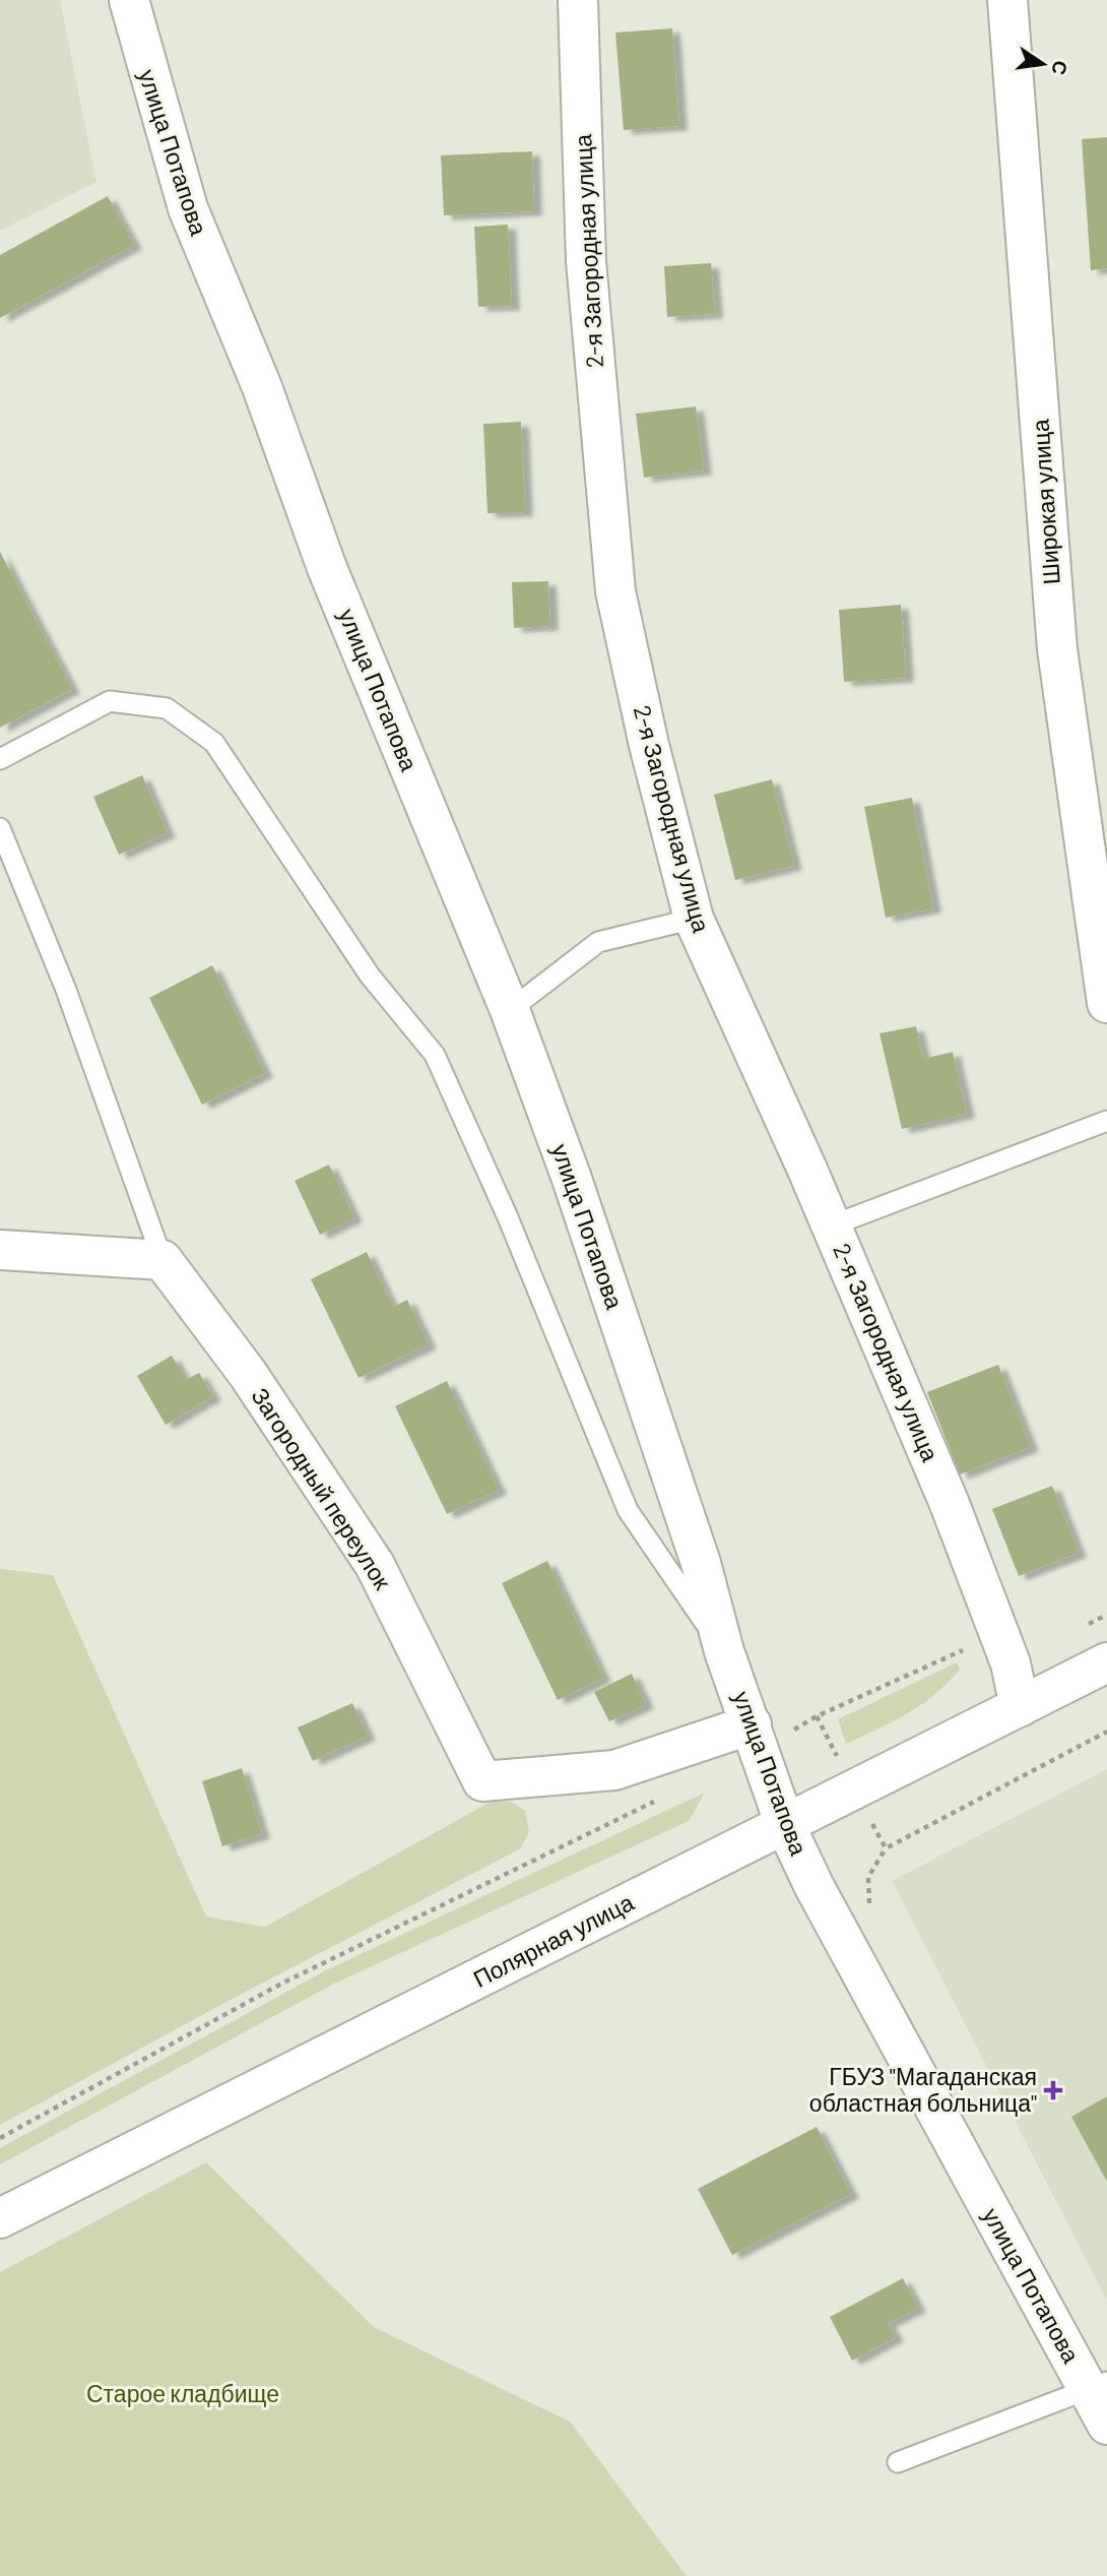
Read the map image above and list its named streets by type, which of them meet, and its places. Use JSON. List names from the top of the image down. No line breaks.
{"streets":{"street":["улица Потапова","2-я Загородная улица","Широкая улица","Загородный переулок","Полярная улица"]},"crossings":[["улица Потапова","Загородный переулок"],["улица Потапова","Полярная улица"],["2-я Загородная улица","Полярная улица"]],"parks":["Старое кладбище"],"places":{"health":["ГБУЗ \"Магаданская областная больница\""]},"north":"right"}
